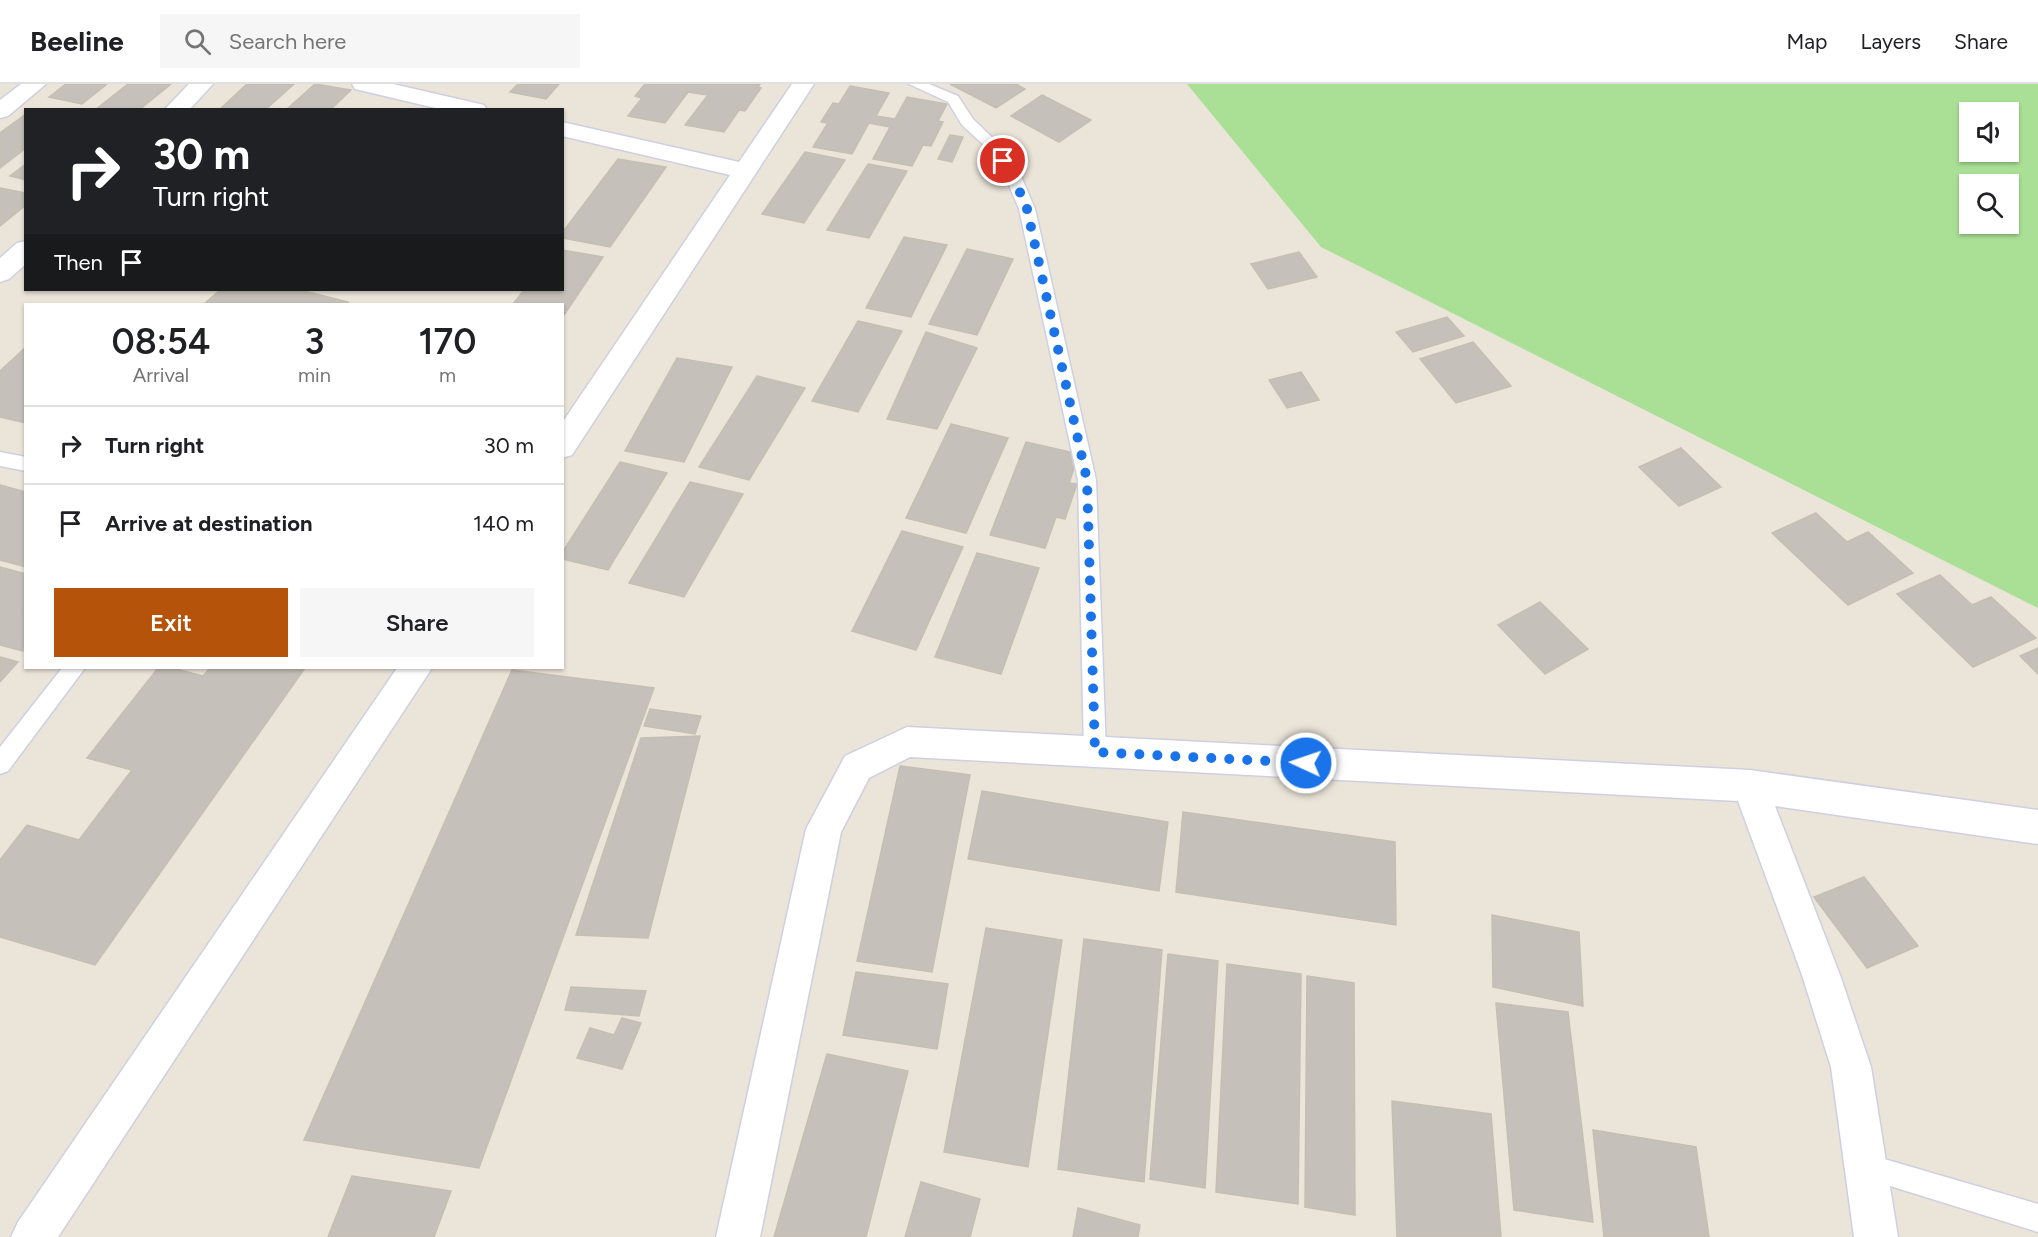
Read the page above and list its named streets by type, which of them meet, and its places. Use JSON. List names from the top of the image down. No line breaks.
{"page":{"header":"Beeline","search":"Search here","nav":["Map","Layers","Share"],"turn":["30 m","Turn right"],"then":"Then","eta":["08:54","Arrival","3","min","170","m"],"list":[{"name":"Turn right","value":"30 m"},{"name":"Arrive at destination","value":"140 m"}],"buttons":["Exit","Share"]}}
